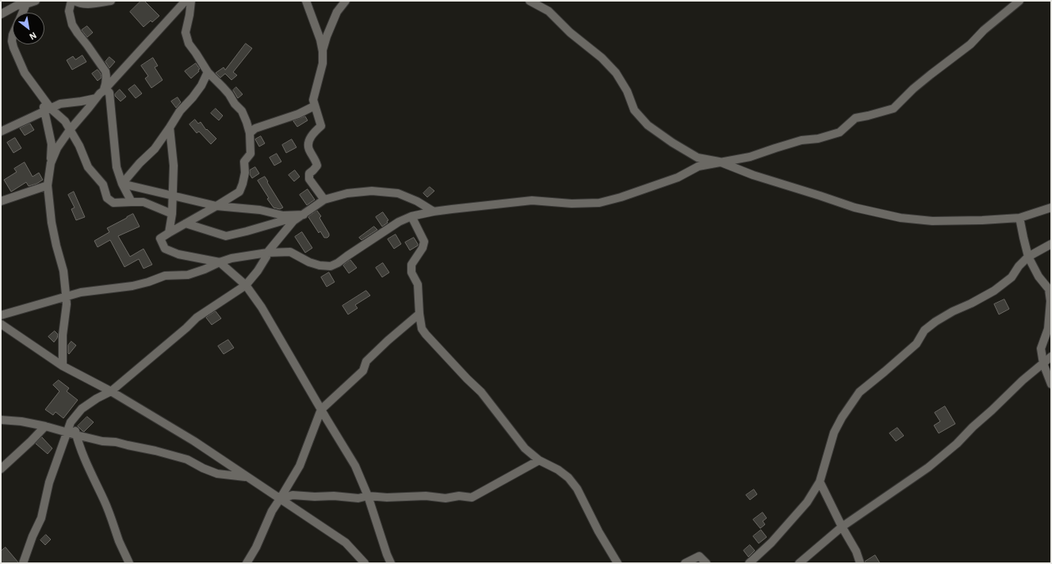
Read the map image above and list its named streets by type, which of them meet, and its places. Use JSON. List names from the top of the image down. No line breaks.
{"north":"bottom right"}
